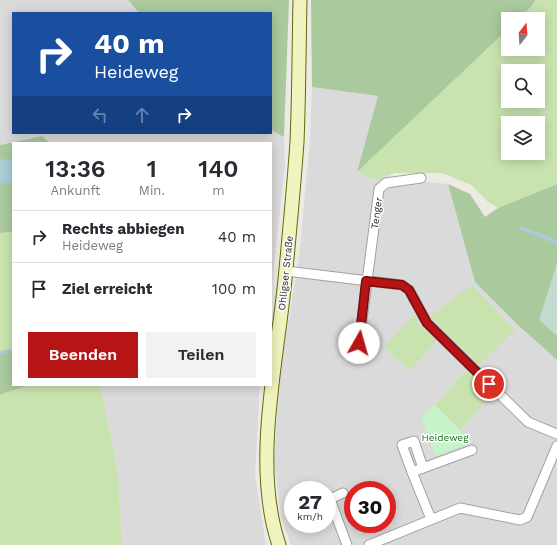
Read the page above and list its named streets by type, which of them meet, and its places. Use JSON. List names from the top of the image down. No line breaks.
{"streets":{"main road":["Ohligser Straße"],"street":["Tenger"]},"parks":["Heideweg"],"north":"top","page":{"turn":["40 m","Heideweg"],"eta":["13:36","Ankunft","1","Min.","140","m"],"list":[{"name":"Rechts abbiegen","note":"Heideweg","value":"40 m"},{"name":"Ziel erreicht","value":"100 m"}],"buttons":["Beenden","Teilen"],"speed":"27 km/h","limit":"30"}}
